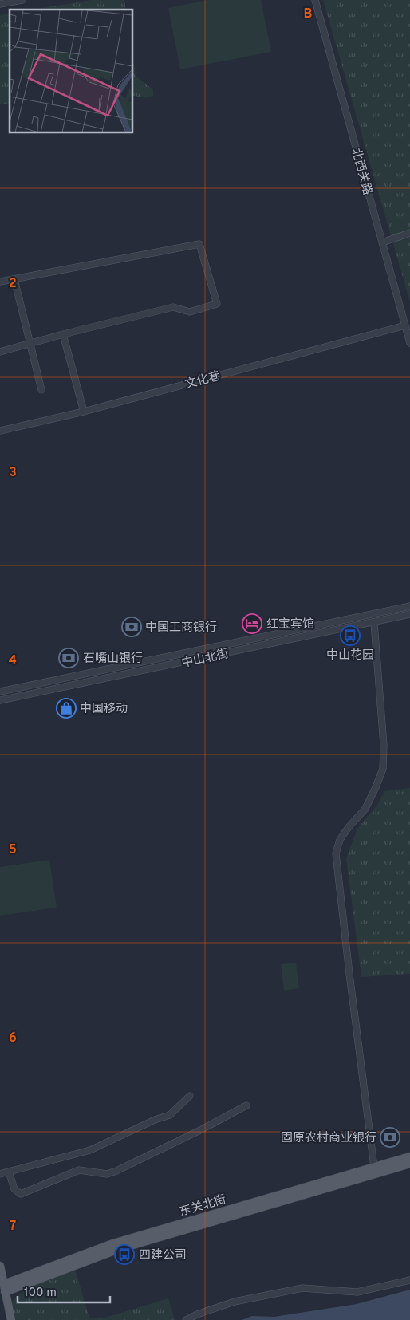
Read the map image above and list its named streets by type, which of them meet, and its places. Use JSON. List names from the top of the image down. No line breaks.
{"streets":{"main road":["东关北街"],"street":["北西关路","文化巷","中山北街"]},"crossings":[["北西关路","文化巷"]],"places":{"hotel":["红宝宾馆"],"bank":["中国工商银行","石嘴山银行","固原农村商业银行"],"bus stop":["中山花园","四建公司"],"shop":["中国移动"]},"scale_bar":"100 m","grid":{"columns":["B"],"rows":["2","3","4","5","6","7"]}}
